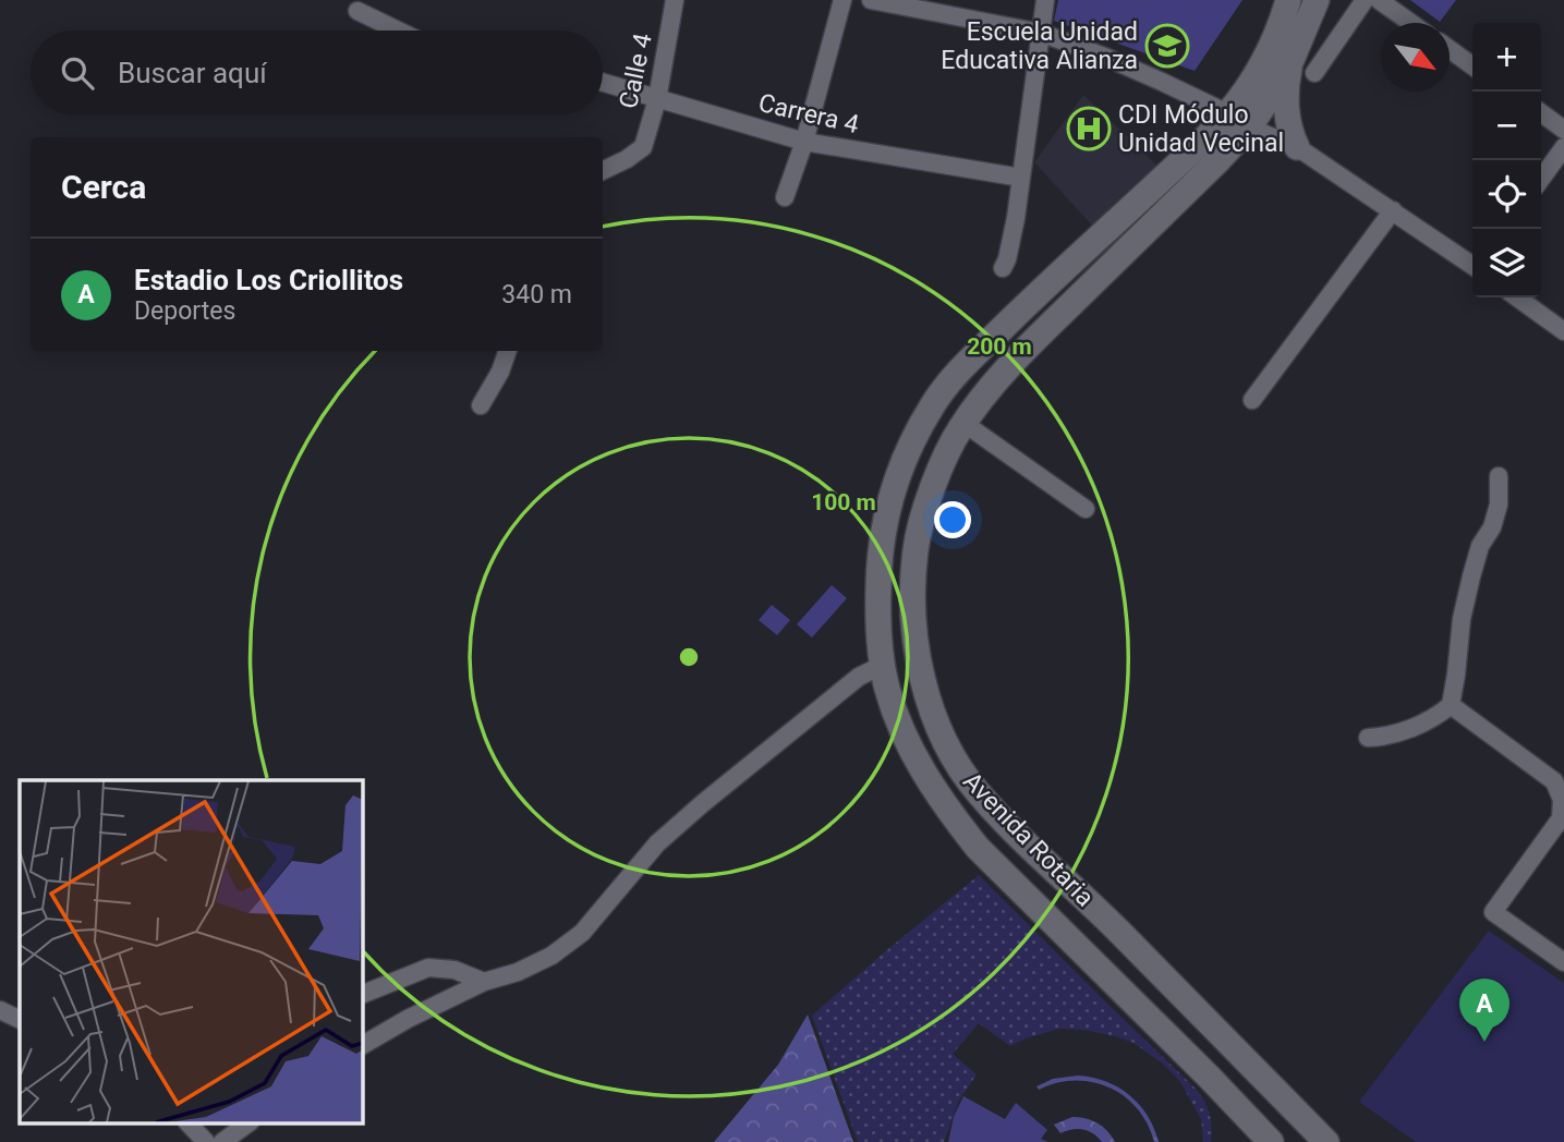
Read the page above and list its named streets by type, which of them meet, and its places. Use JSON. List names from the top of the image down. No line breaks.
{"streets":{"main road":["Avenida Rotaria"],"street":["Calle 4","Carrera 4"]},"crossings":[["Calle 4","Carrera 4"]],"places":{"school or university":["Escuela Unidad Educativa Alianza"],"hospital":["CDI Módulo Unidad Vecinal"]},"north":"bottom right","page":{"map_buttons":["+","−"],"search":"Buscar aquí","heading":"Cerca","list":[{"mark":"A","name":"Estadio Los Criollitos","note":"Deportes","value":"340 m"}],"pins":"A"},"rings":["200 m","100 m"]}
